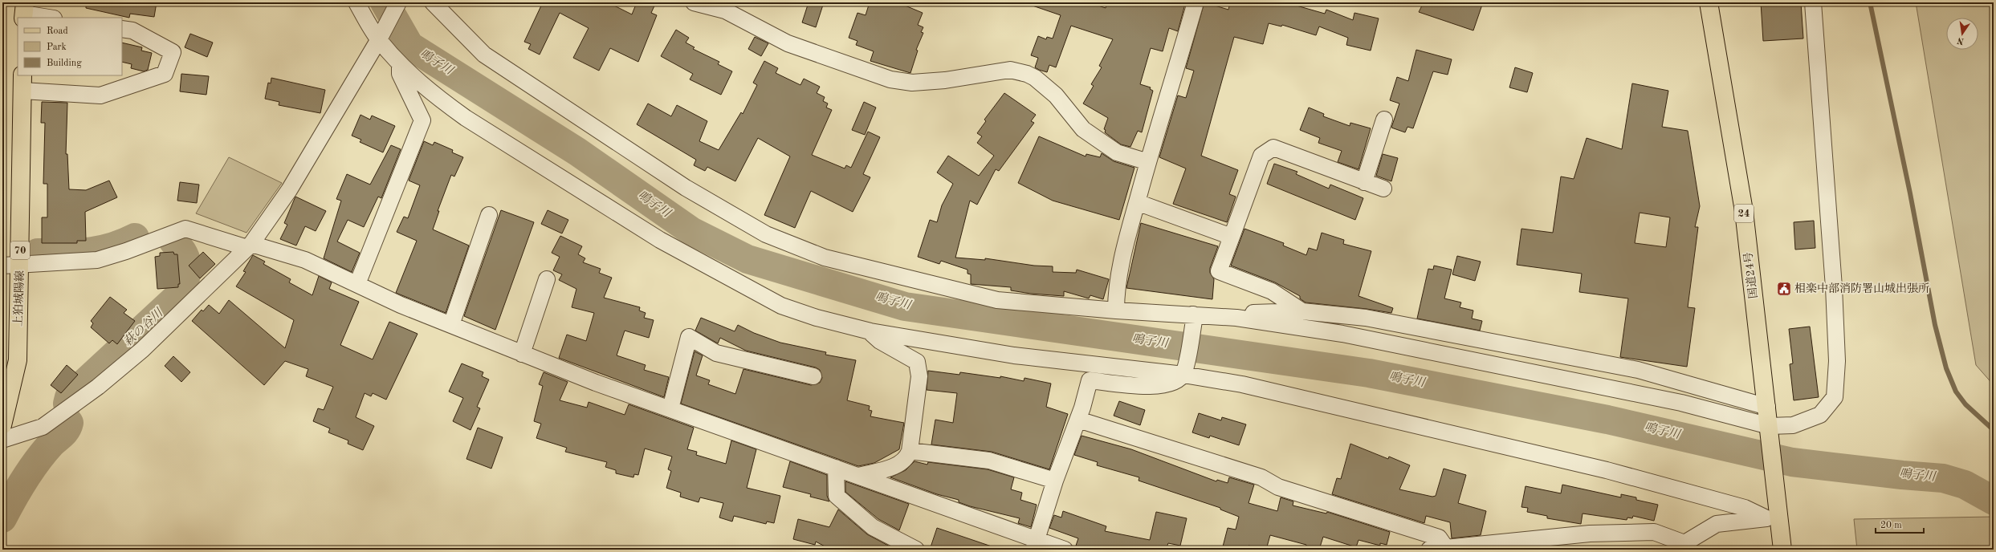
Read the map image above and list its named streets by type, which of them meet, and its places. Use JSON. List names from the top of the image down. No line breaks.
{"streets":{"main road":["24","70","国道24号","上狛城陽線"]},"water":["鳴子川","萩の谷川"],"places":{"public building":["相楽中部消防署山城出張所"]},"legend":["Road","Park","Building"],"scale_bar":"20 m","north":"bottom"}
